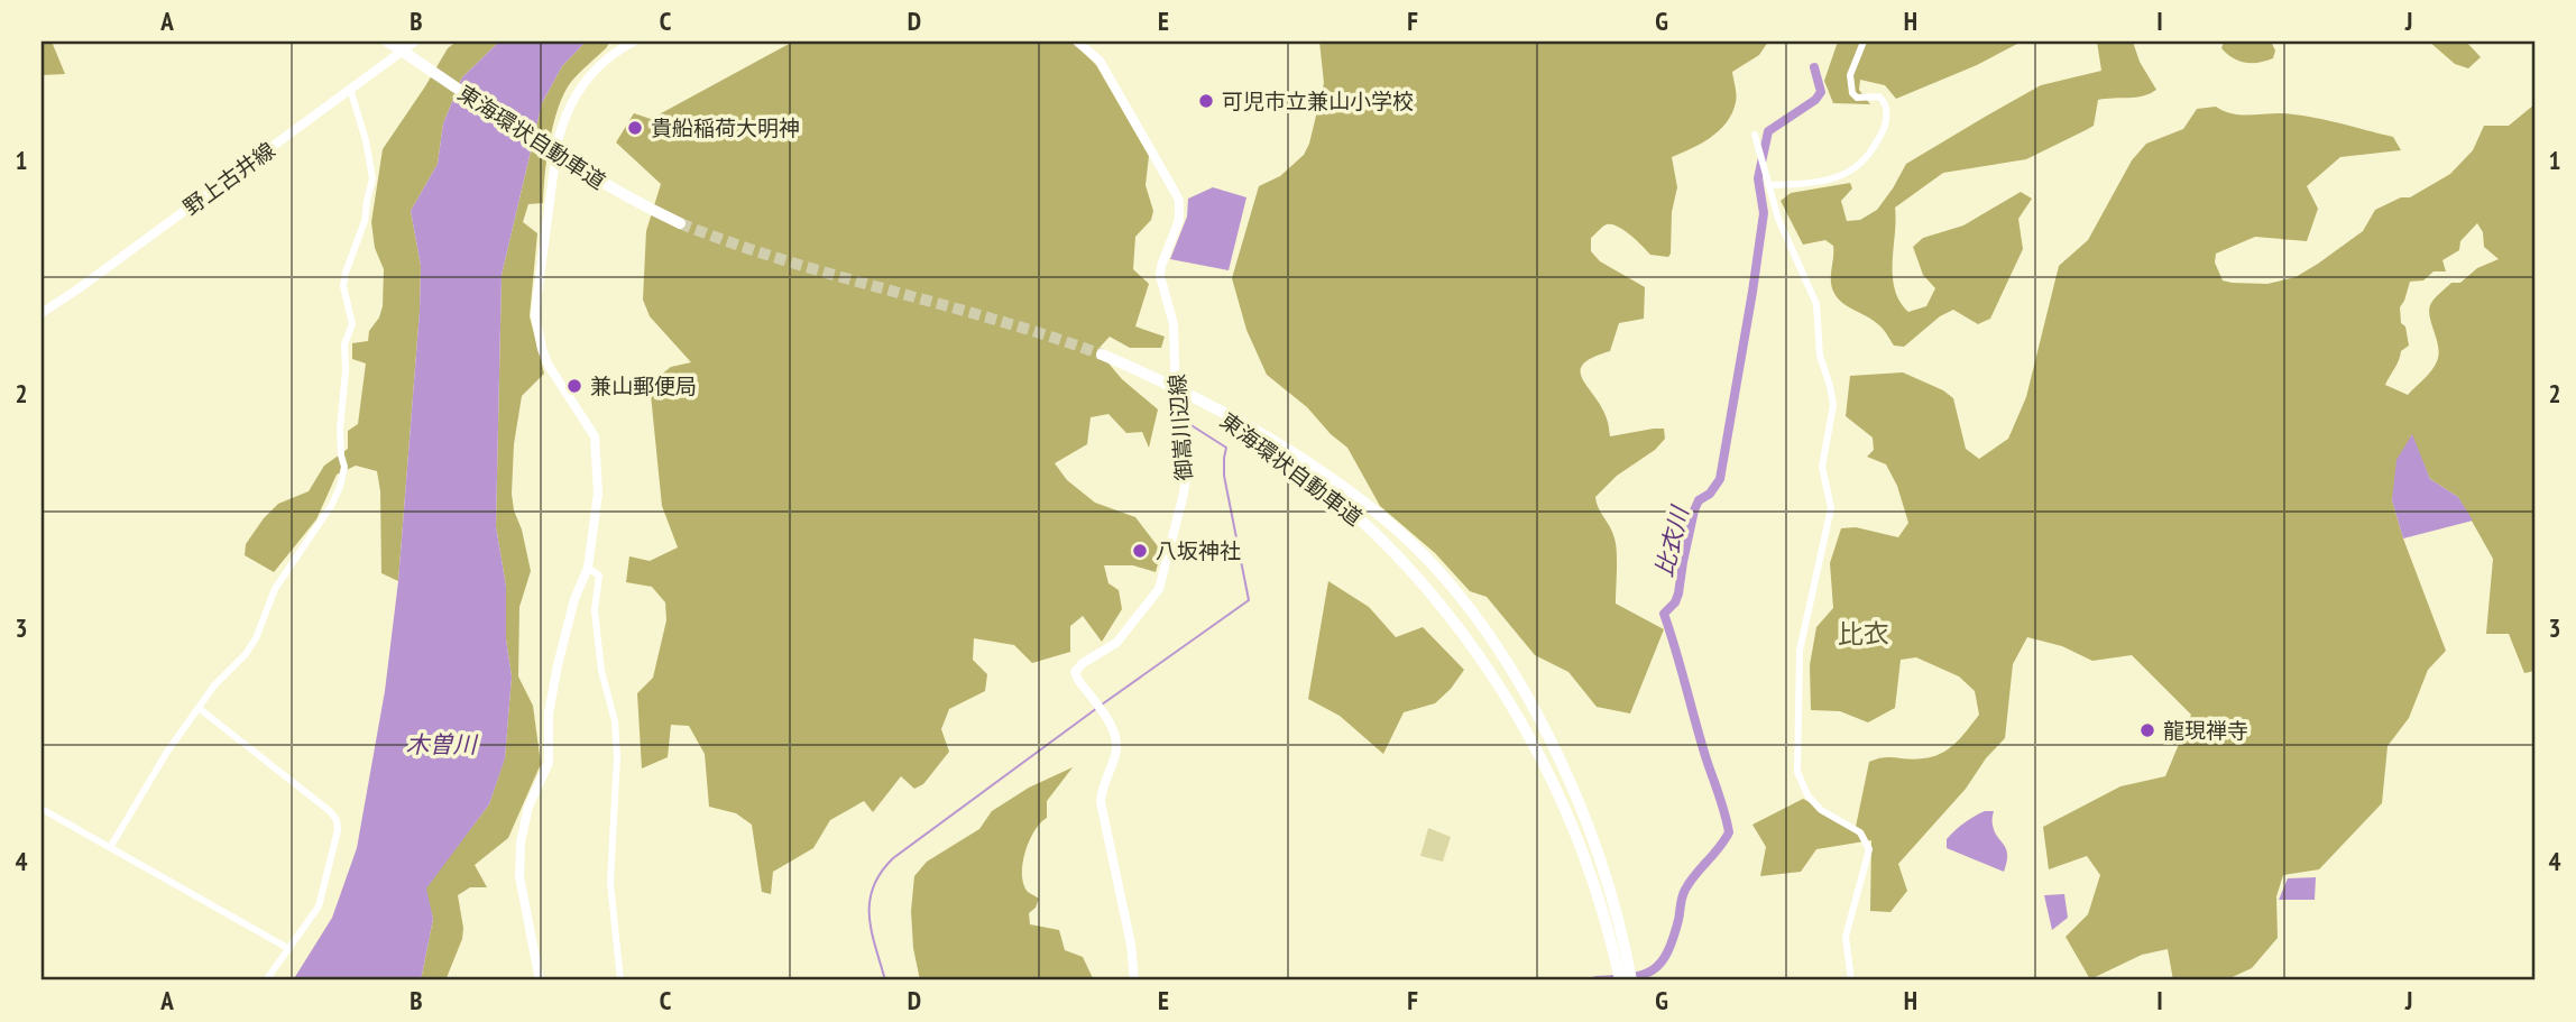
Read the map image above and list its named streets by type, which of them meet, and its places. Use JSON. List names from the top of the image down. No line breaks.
{"streets":{"highway":["東海環状自動車道"],"main road":["野上古井線","御嵩川辺線"]},"districts":["比衣"],"water":["比衣川","木曽川"],"places":["可児市立兼山小学校","貴船稲荷大明神","兼山郵便局","八坂神社","龍現禅寺"],"grid":{"columns":["A","B","C","D","E","F","G","H","I","J"],"rows":["1","2","3","4"]}}
